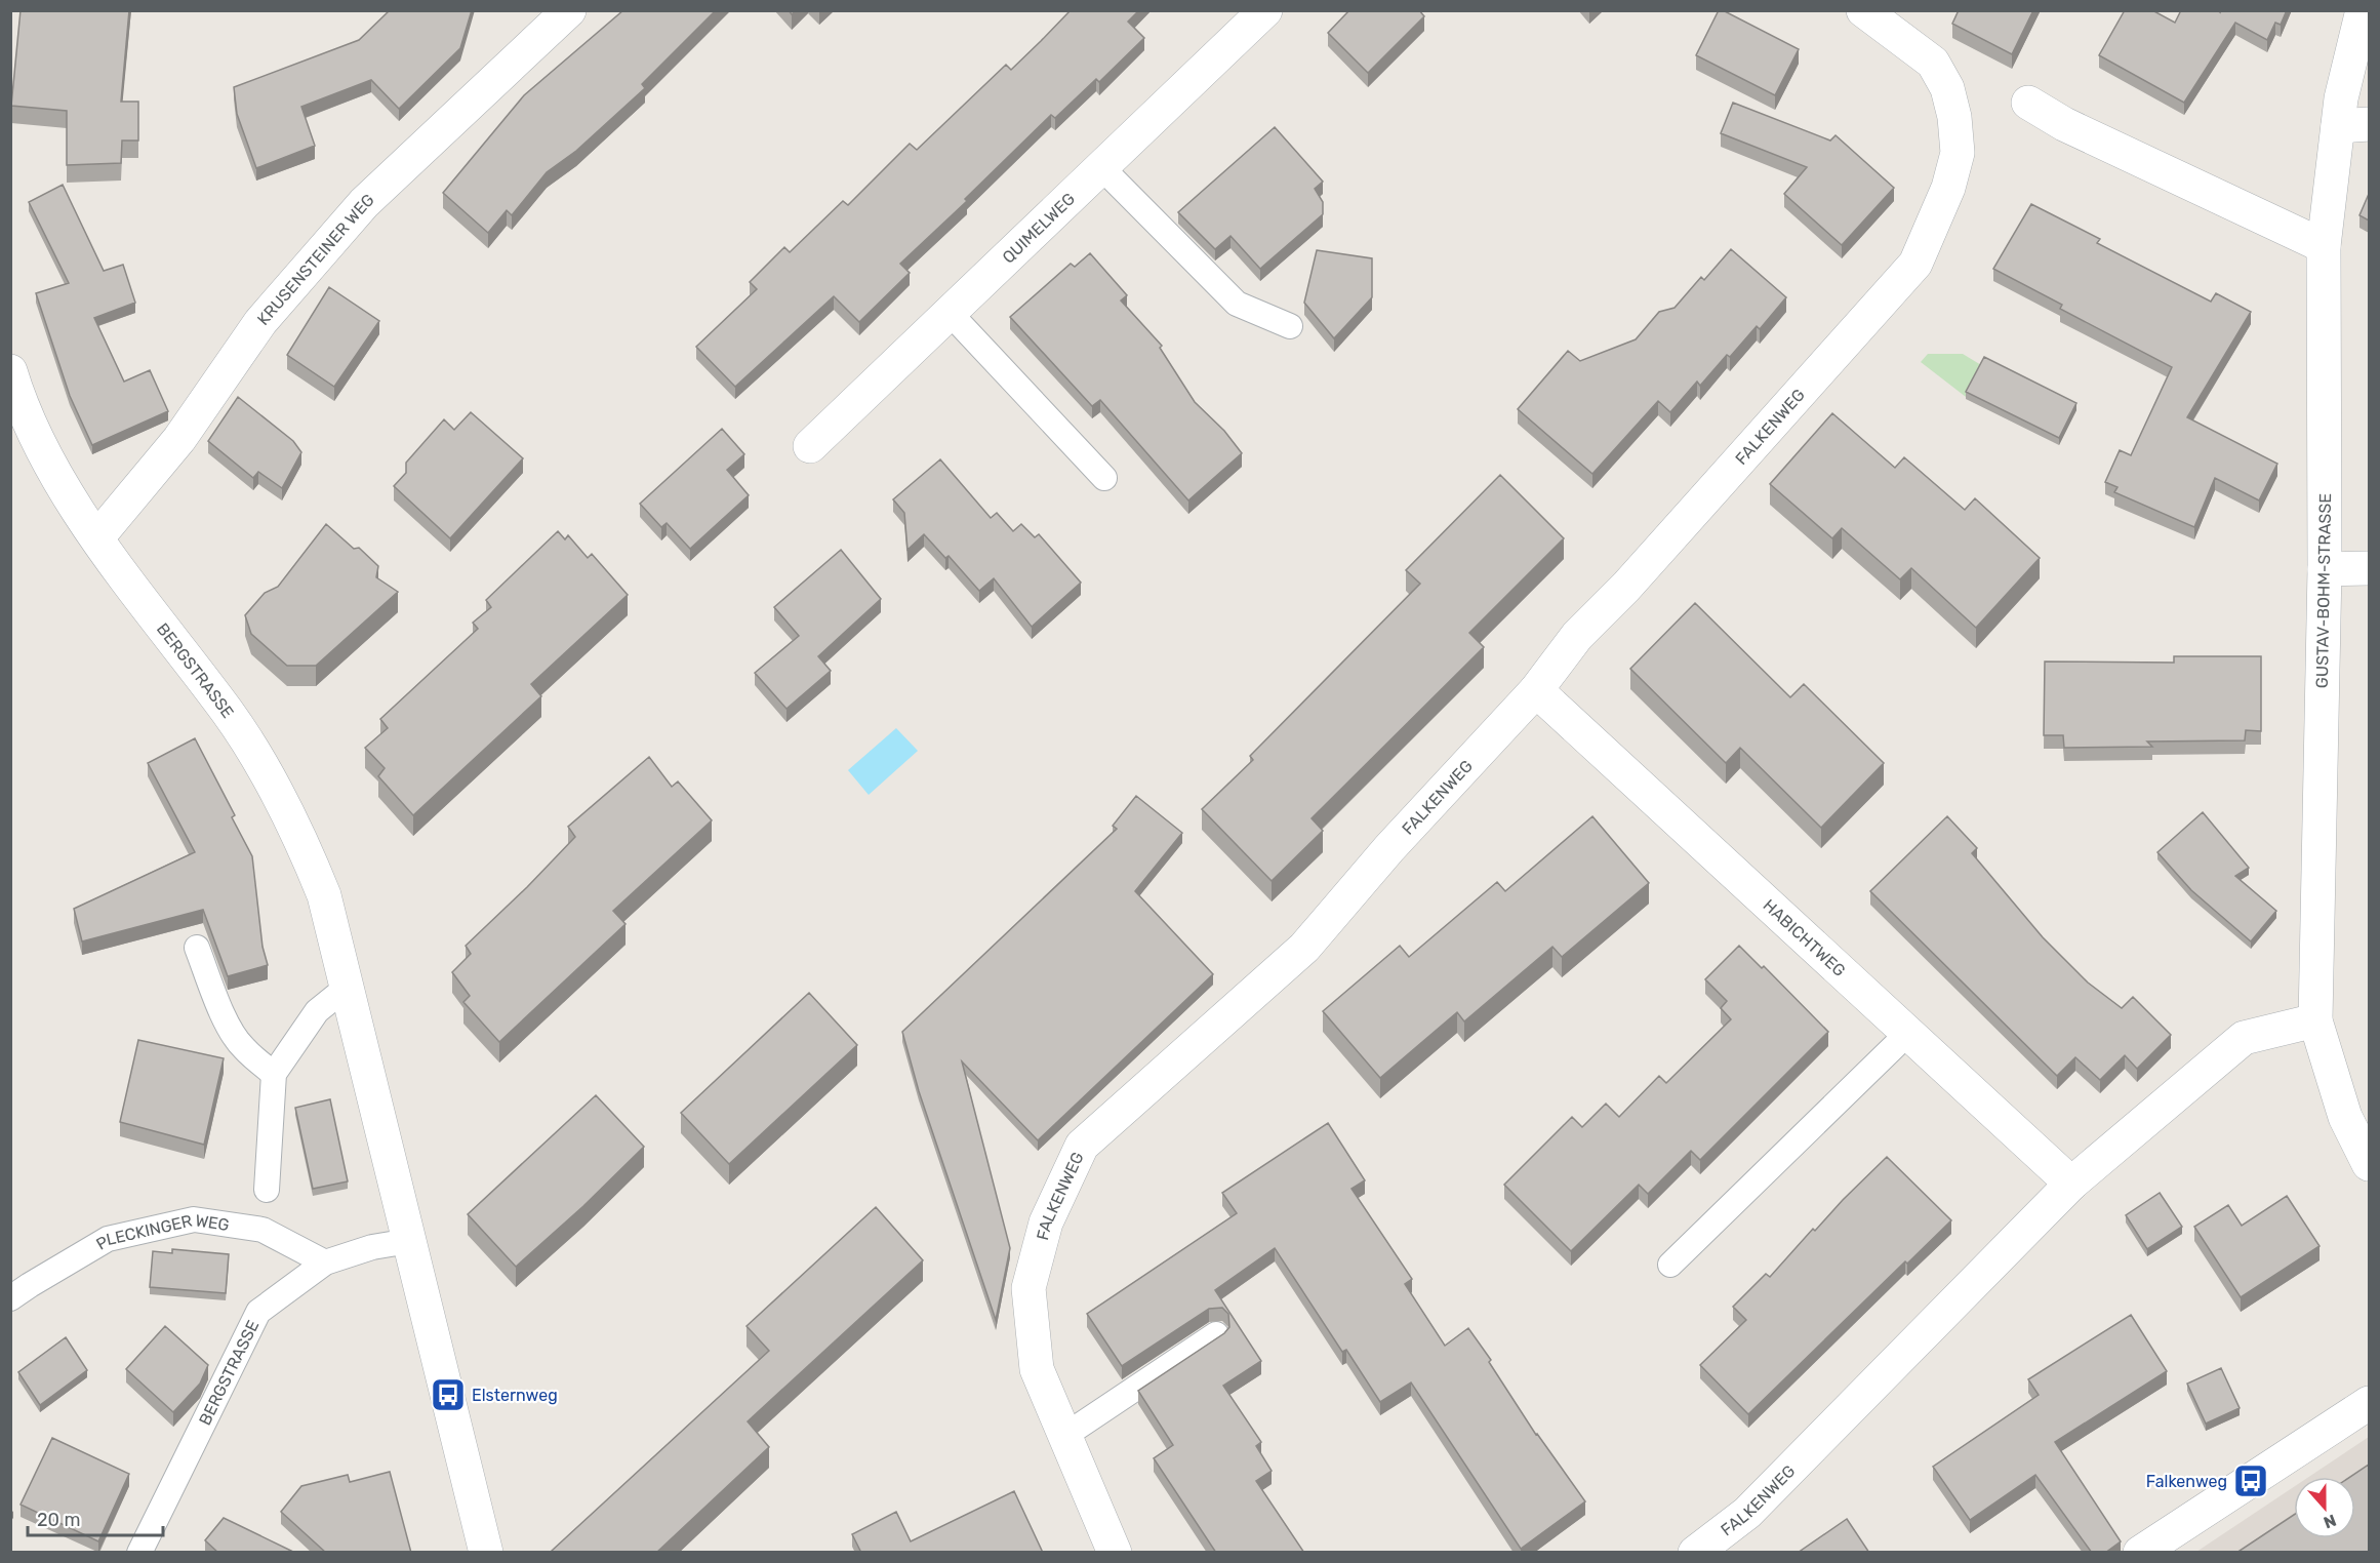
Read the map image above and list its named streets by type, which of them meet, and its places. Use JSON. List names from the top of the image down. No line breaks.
{"streets":{"street":["QUIMELWEG","KRUSENSTEINER WEG","FALKENWEG","GUSTAV-BOHM-STRASSE","BERGSTRASSE","HABICHTWEG"],"lane":["PLECKINGER WEG"]},"crossings":[["KRUSENSTEINER WEG","BERGSTRASSE"],["FALKENWEG","GUSTAV-BOHM-STRASSE"],["FALKENWEG","HABICHTWEG"],["BERGSTRASSE","PLECKINGER WEG"]],"places":{"bus stop":["Elsternweg","Falkenweg"]},"scale_bar":"20 m","north":"bottom"}
